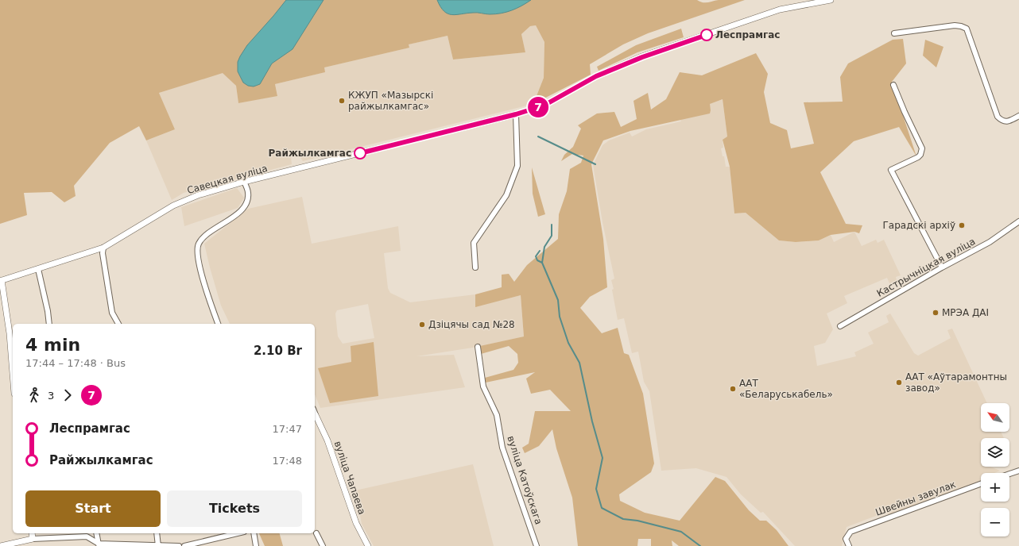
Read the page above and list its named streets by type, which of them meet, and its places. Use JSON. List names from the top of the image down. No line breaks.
{"streets":{"street":["Савецкая вуліца","Кастрычніцкая вуліца","вуліца Чапаева","вуліца Катоўскага","Швейны завулак"]},"places":["Леспрамгас","КЖУП «Мазырскі райжылкамгас»","Райжылкамгас","Гарадскі архіў","МРЭА ДАІ","Дзіцячы сад №28","ААТ «Аўтарамонтны завод»","ААТ «Беларуськабель»"],"lines":["bus line 7"],"north":"top left","page":{"on_map":"7","heading":["4 min","17:44 – 17:48 · Bus","2.10 Br"],"legs":["3","7"],"map_buttons":["+","−"],"list":[{"name":"Леспрамгас","value":"17:47"},{"name":"Райжылкамгас","value":"17:48"}],"buttons":["Start","Tickets"]}}
